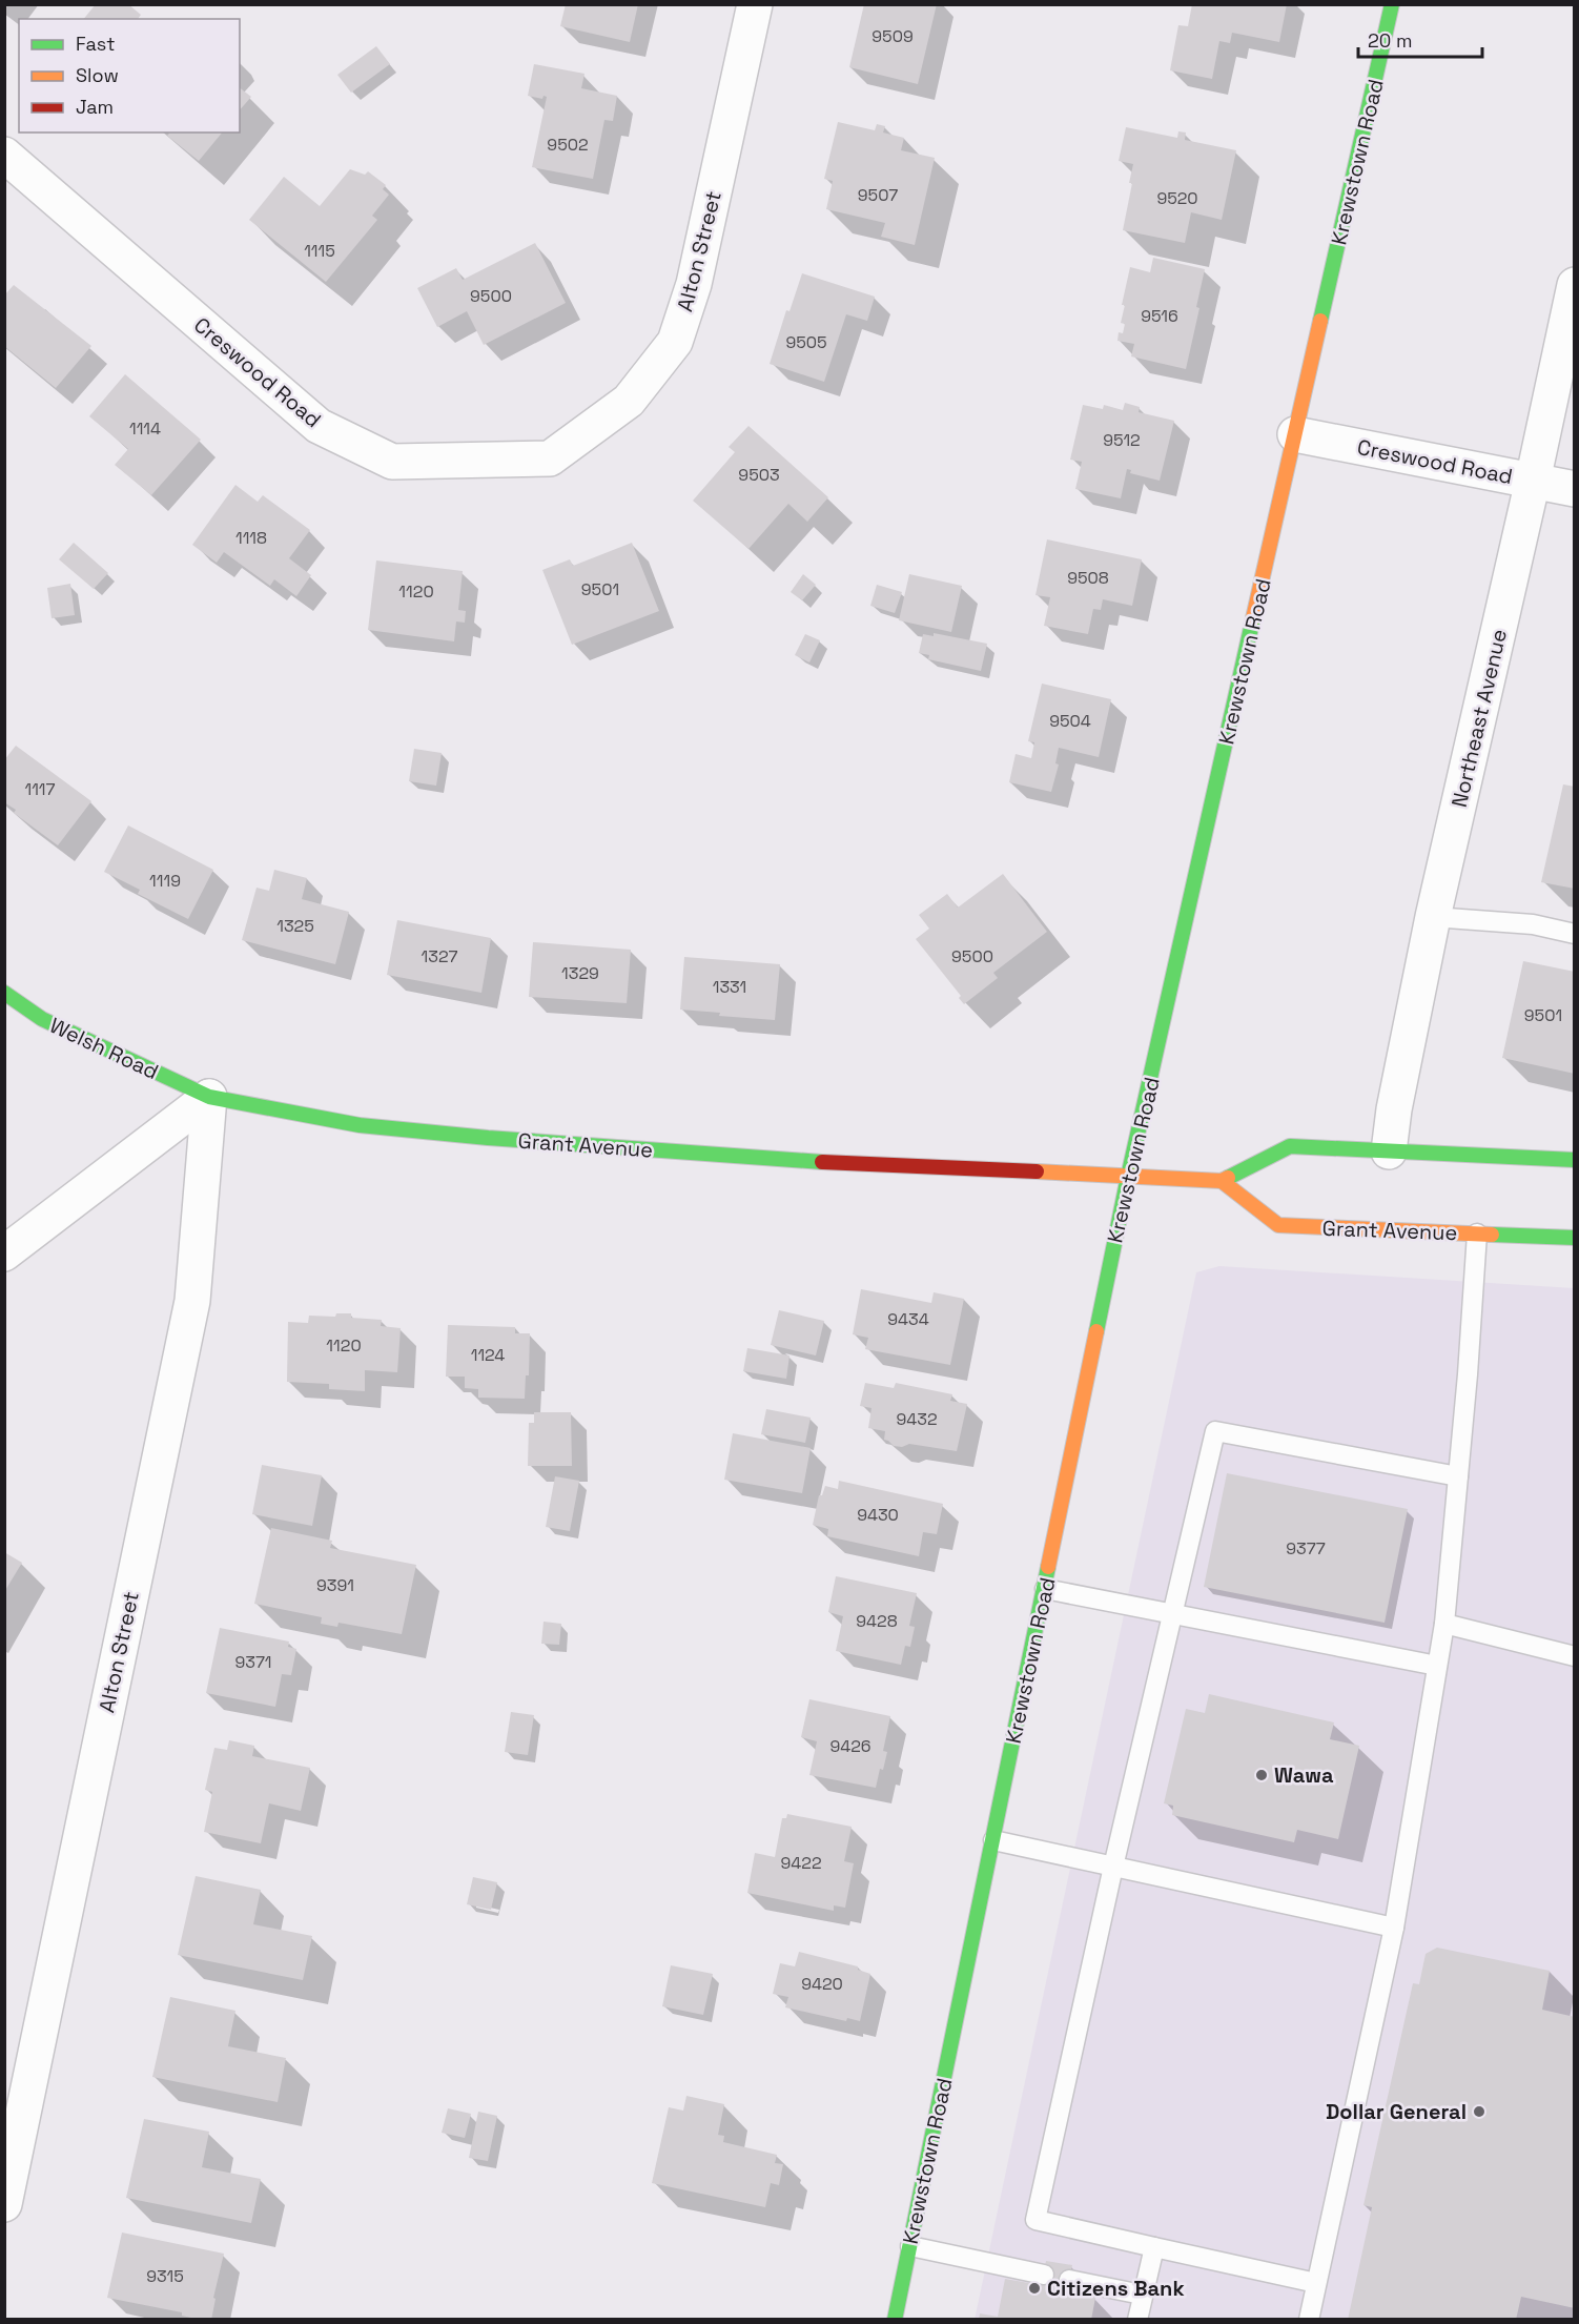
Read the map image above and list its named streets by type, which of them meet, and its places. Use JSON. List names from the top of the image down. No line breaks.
{"streets":{"street":["Krewstown Road","Alton Street","Creswood Road","Northeast Avenue","Welsh Road","Grant Avenue"]},"crossings":[["Krewstown Road","Creswood Road"],["Krewstown Road","Grant Avenue"],["Alton Street","Creswood Road"],["Alton Street","Welsh Road"],["Alton Street","Grant Avenue"],["Creswood Road","Northeast Avenue"],["Northeast Avenue","Grant Avenue"],["Welsh Road","Grant Avenue"]],"places":["Wawa","Dollar General","Citizens Bank"],"house_numbers":["9509","9502","9507","9520","1115","9500","9516","9505","1114","9512","9503","1118","9508","9501","1120","9504","1117","1119","1325","1327","9500","1329","1331","9501","9434","1120","1124","9432","9430","9377","9391","9428","9371","9426","9422","9420","9315"],"legend":["Fast","Slow","Jam"],"scale_bar":"20 m"}
